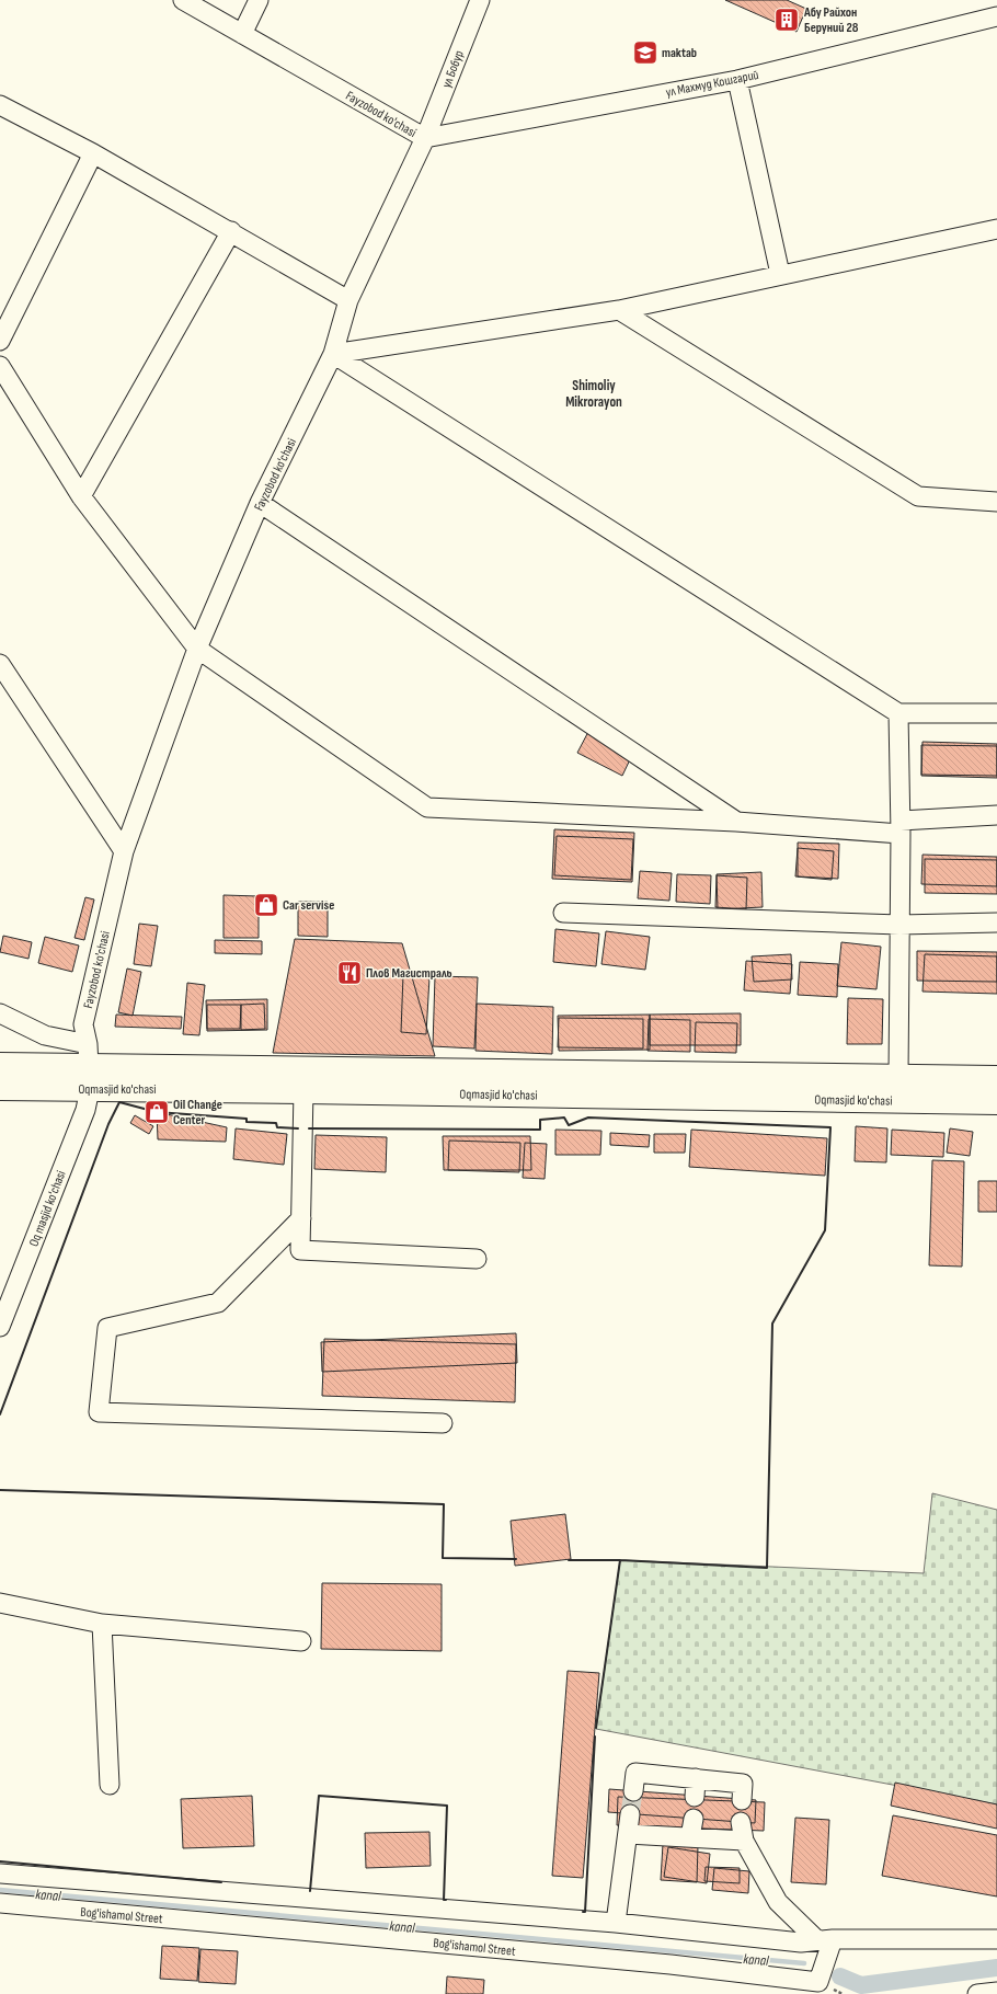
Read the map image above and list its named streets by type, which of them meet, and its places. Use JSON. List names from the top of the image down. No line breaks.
{"streets":{"main road":["Oqmasjid ko'chasi"],"street":["ул Бобур","ул Махмуд Кошгарий","Fayzobod ko'chasi","Oq masjid ko'chasi","Bog'ishamol Street"]},"crossings":[["ул Бобур","ул Махмуд Кошгарий"],["ул Бобур","Fayzobod ko'chasi"],["ул Махмуд Кошгарий","Fayzobod ko'chasi"],["Fayzobod ko'chasi","Oqmasjid ko'chasi"],["Fayzobod ko'chasi","Oq masjid ko'chasi"],["Oqmasjid ko'chasi","Oq masjid ko'chasi"]],"districts":["Shimoliy Mikrorayon"],"water":["kanal"],"places":{"building":["Абу Райхон Беруний 28"],"school or university":["maktab"],"shop":["Car servise","Oil Change Center"],"restaurant":["Плов Магистраль"]}}
